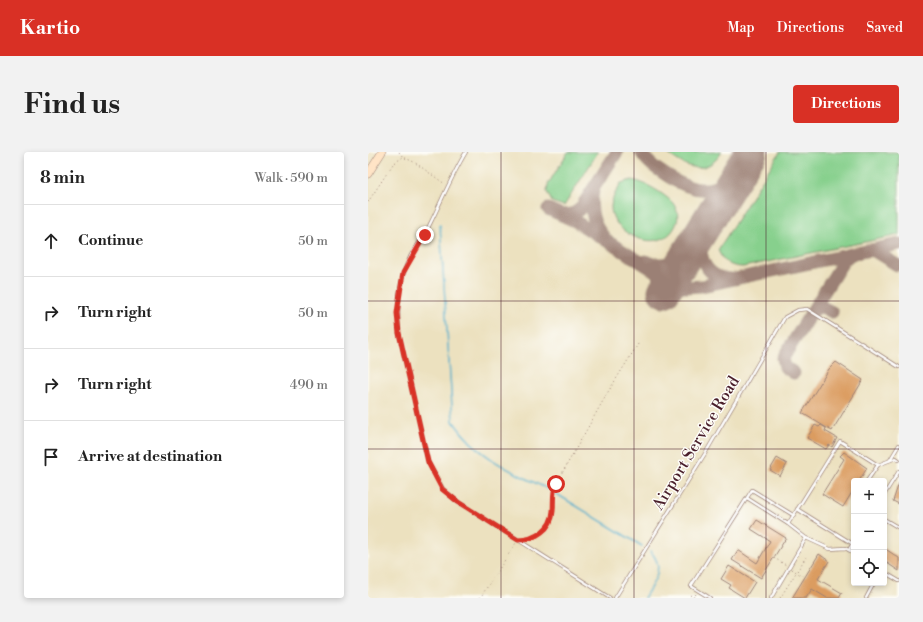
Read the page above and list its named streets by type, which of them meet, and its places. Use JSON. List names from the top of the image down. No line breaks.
{"streets":{"lane":["Airport Service Road"]},"page":{"header":"Kartio","nav":["Map","Directions","Saved"],"buttons":"Directions","title":"Find us","heading":["8 min","Walk · 590 m"],"list":[["Continue","50 m"],["Turn right","50 m"],["Turn right","490 m"],"Arrive at destination"],"map_buttons":["+","−"]}}
